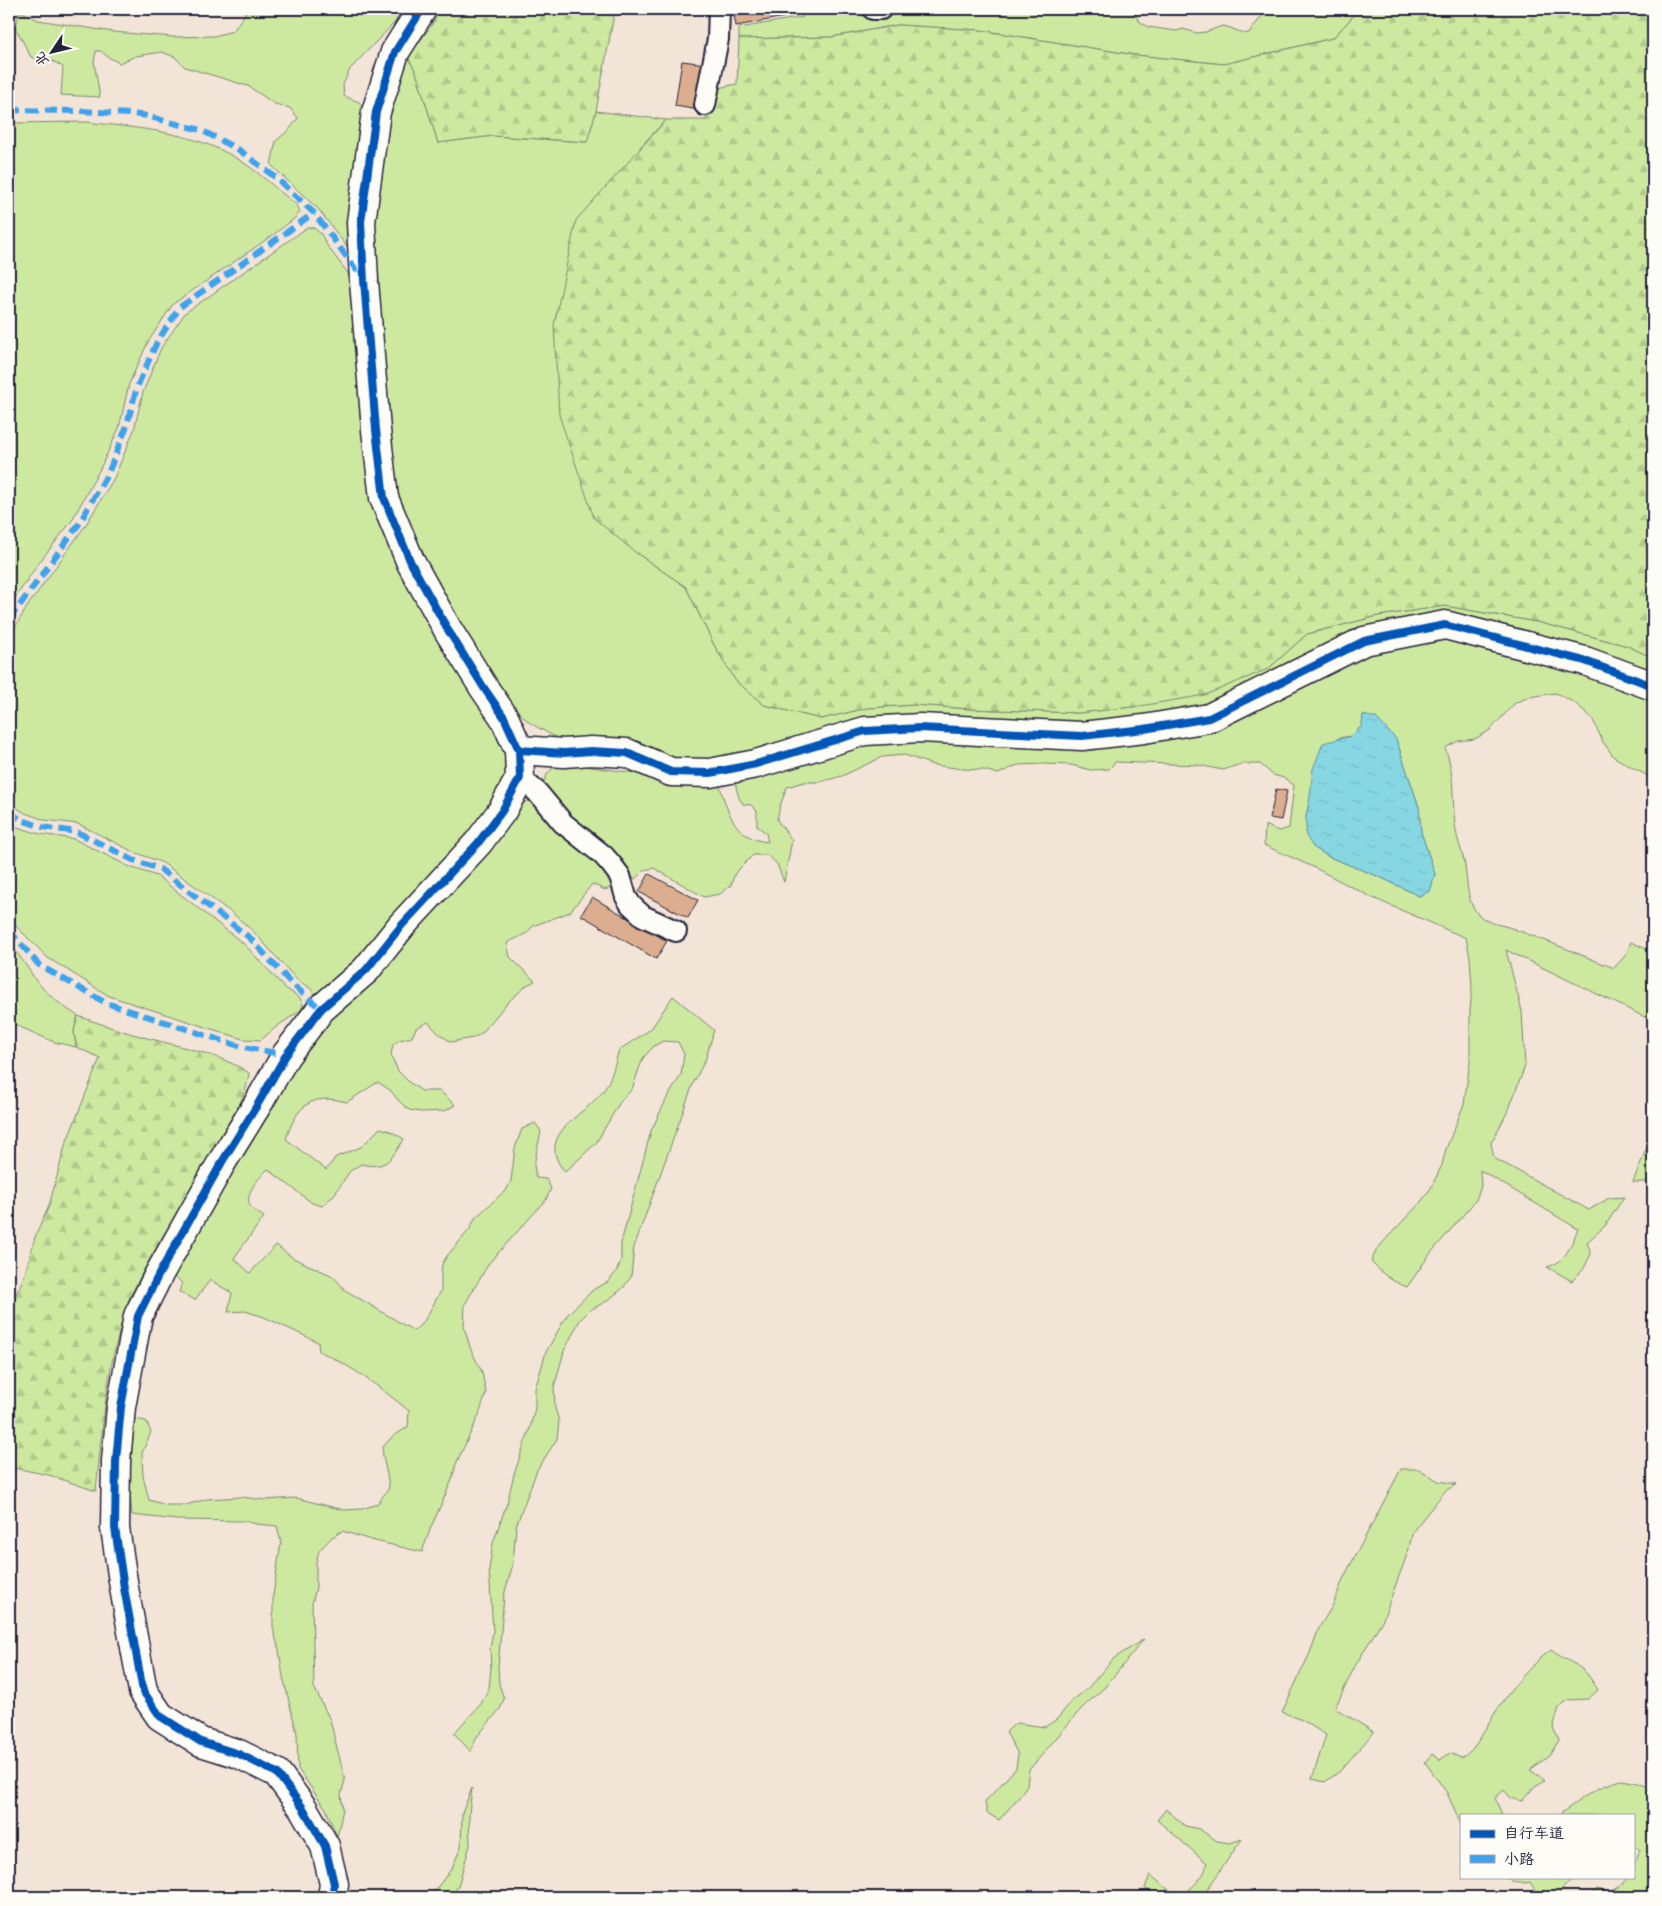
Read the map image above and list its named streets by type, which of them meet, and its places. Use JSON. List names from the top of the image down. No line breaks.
{"legend":["自行车道","小路"],"north":"bottom left"}
